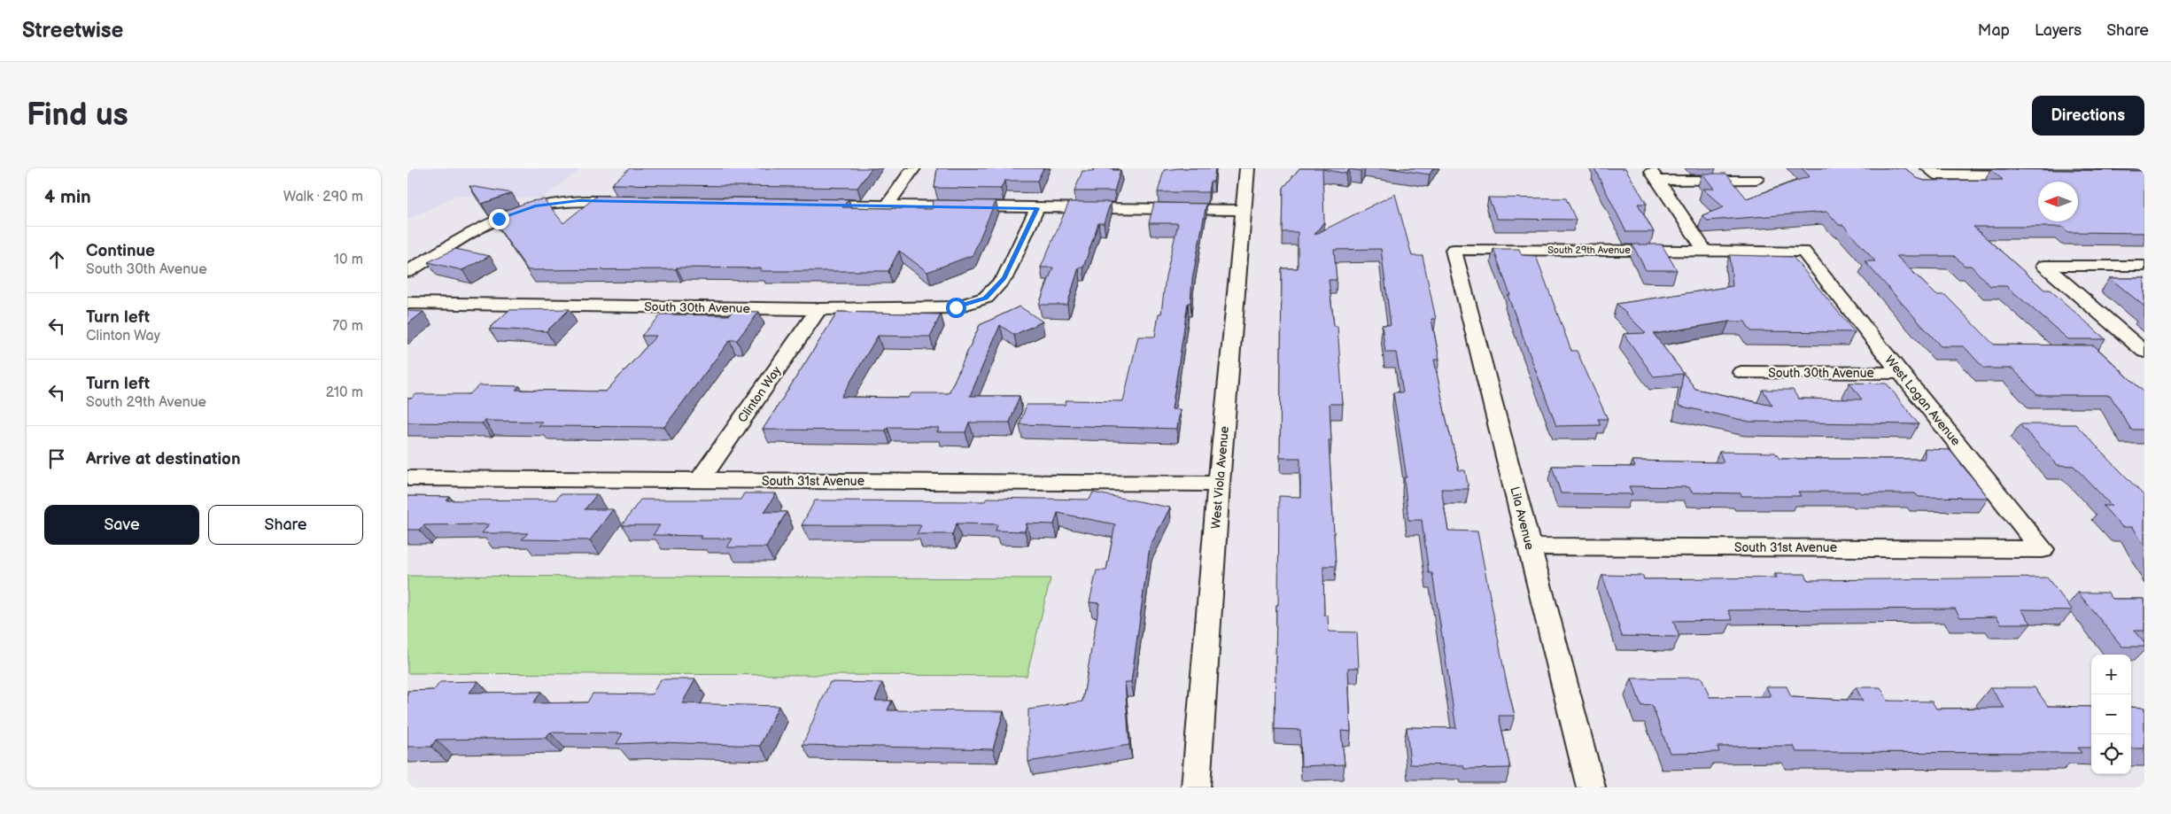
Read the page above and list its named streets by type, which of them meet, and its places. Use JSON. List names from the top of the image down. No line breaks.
{"streets":{"street":["South 29th Avenue","South 30th Avenue","Clinton Way","West Logan Avenue","West Viola Avenue","South 31st Avenue","Lila Avenue"]},"crossings":[["South 29th Avenue","West Logan Avenue"],["South 29th Avenue","Lila Avenue"],["South 30th Avenue","Clinton Way"],["South 30th Avenue","West Logan Avenue"],["Clinton Way","South 31st Avenue"],["West Logan Avenue","South 31st Avenue"],["West Viola Avenue","South 31st Avenue"],["South 31st Avenue","Lila Avenue"]],"north":"left","page":{"header":"Streetwise","nav":["Map","Layers","Share"],"buttons":["Directions",["Save","Share"]],"title":"Find us","heading":["4 min","Walk · 290 m"],"list":[["Continue","South 30th Avenue","10 m"],["Turn left","Clinton Way","70 m"],["Turn left","South 29th Avenue","210 m"],"Arrive at destination"],"map_buttons":["+","−"]}}
